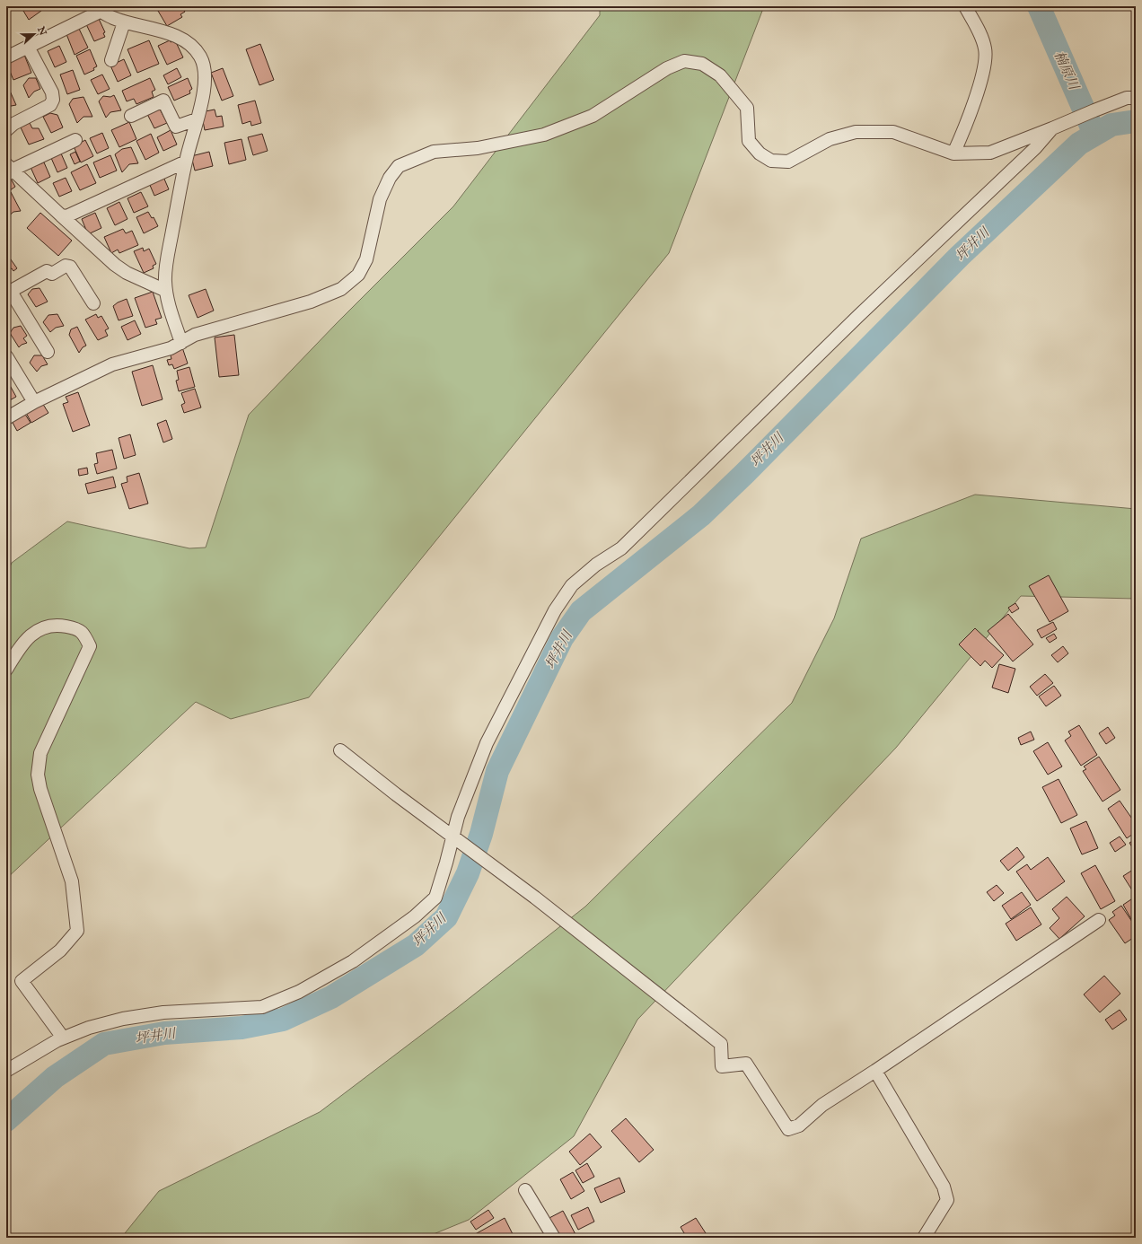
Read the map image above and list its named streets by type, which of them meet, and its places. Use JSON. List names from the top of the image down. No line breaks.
{"water":["楠原川","坪井川"],"north":"right"}
